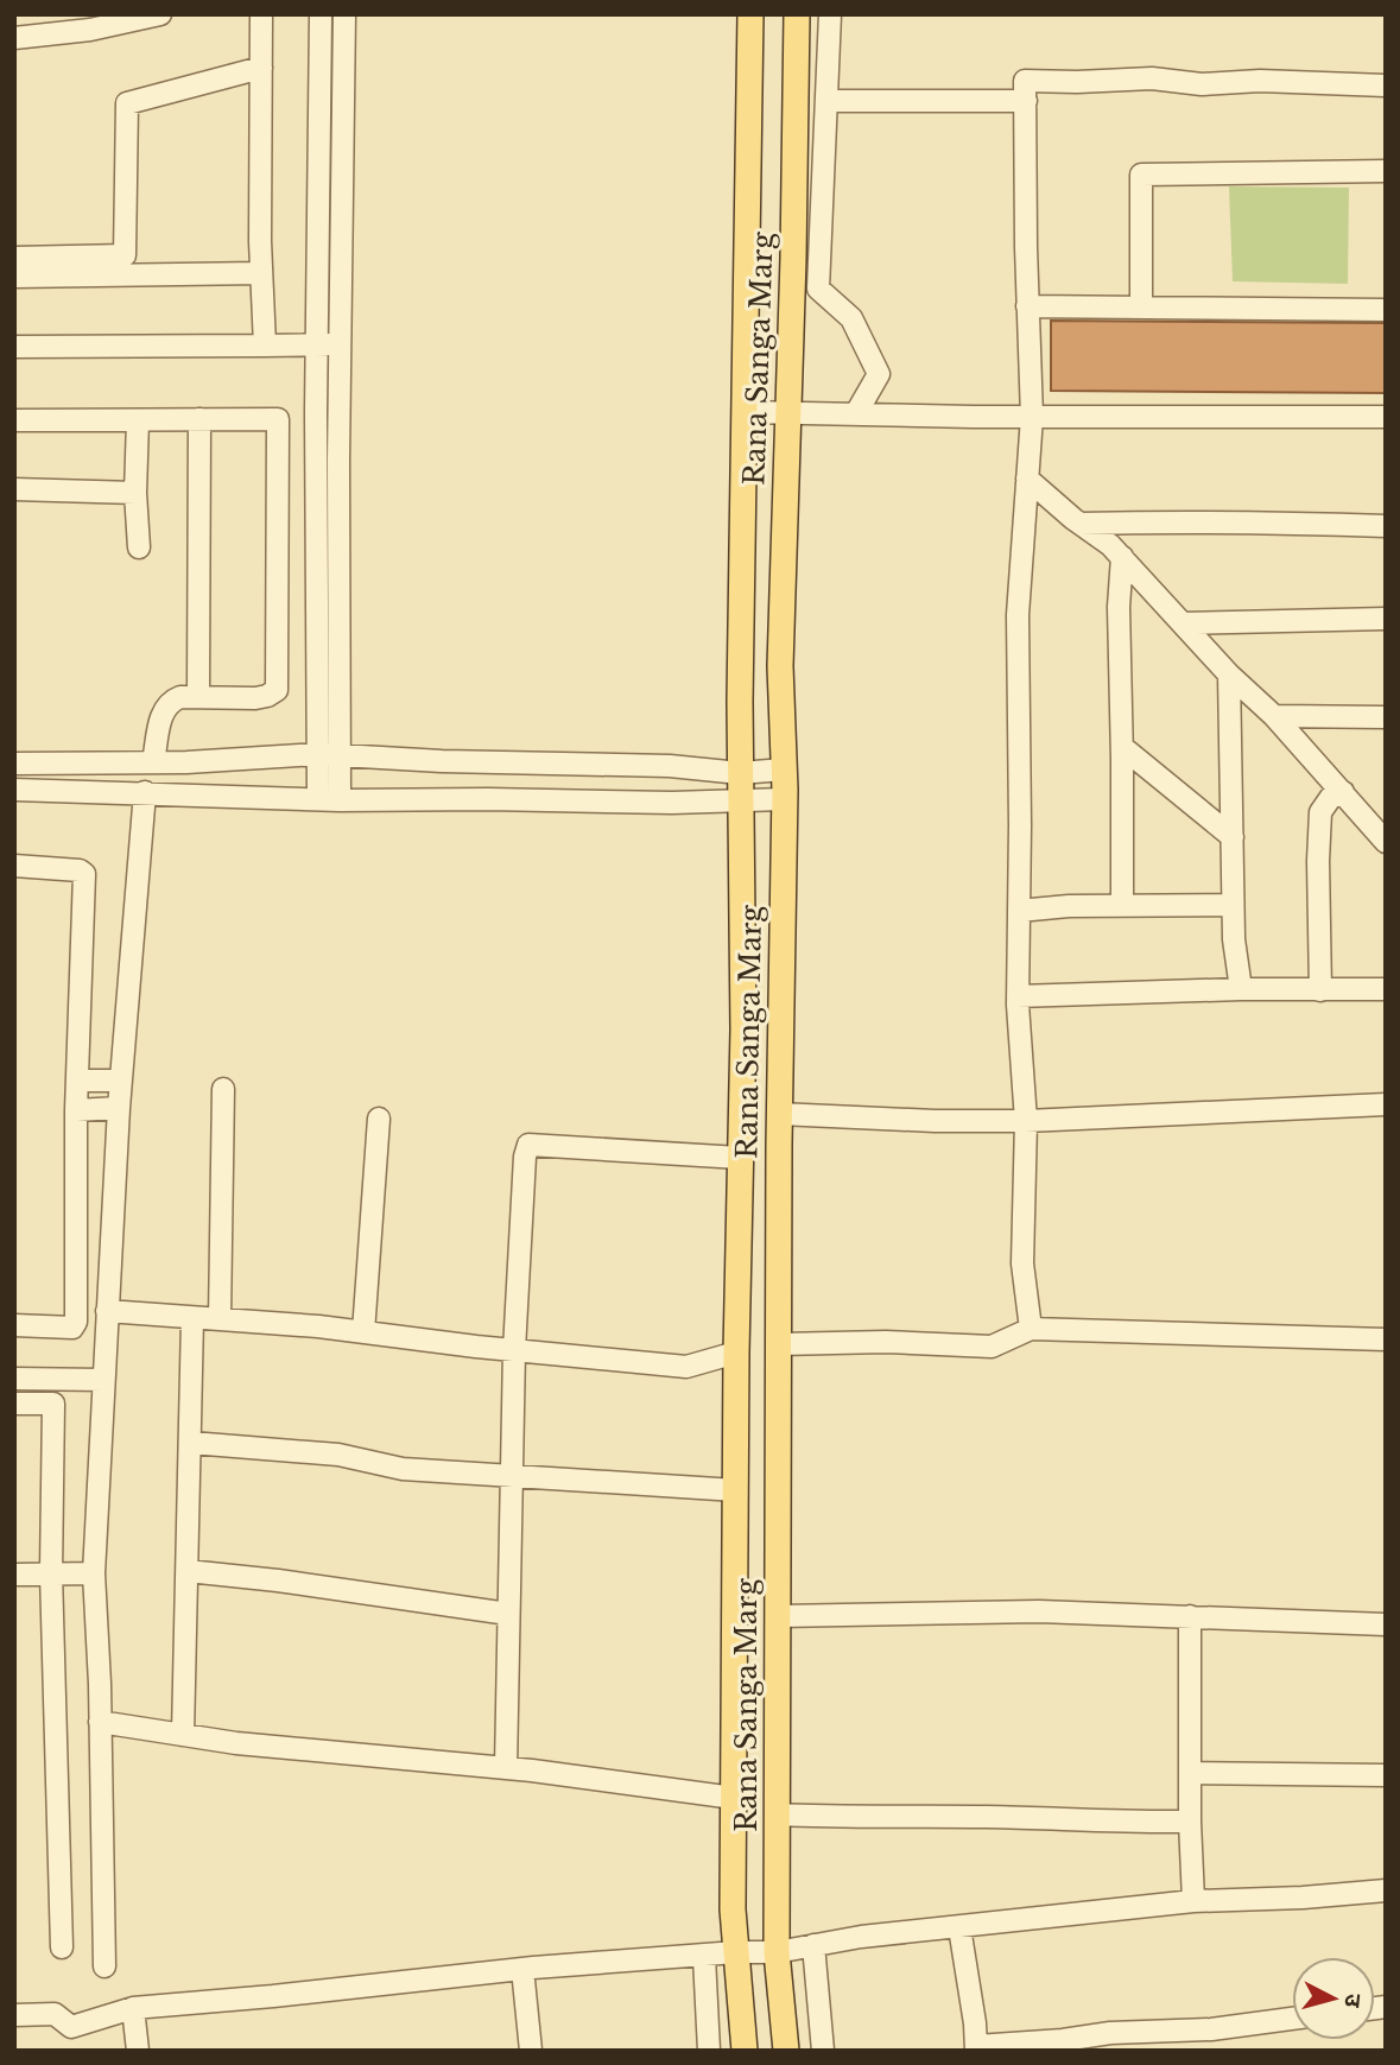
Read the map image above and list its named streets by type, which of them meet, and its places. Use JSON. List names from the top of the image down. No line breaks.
{"streets":{"main road":["Rana Sanga Marg"]},"north":"right"}
